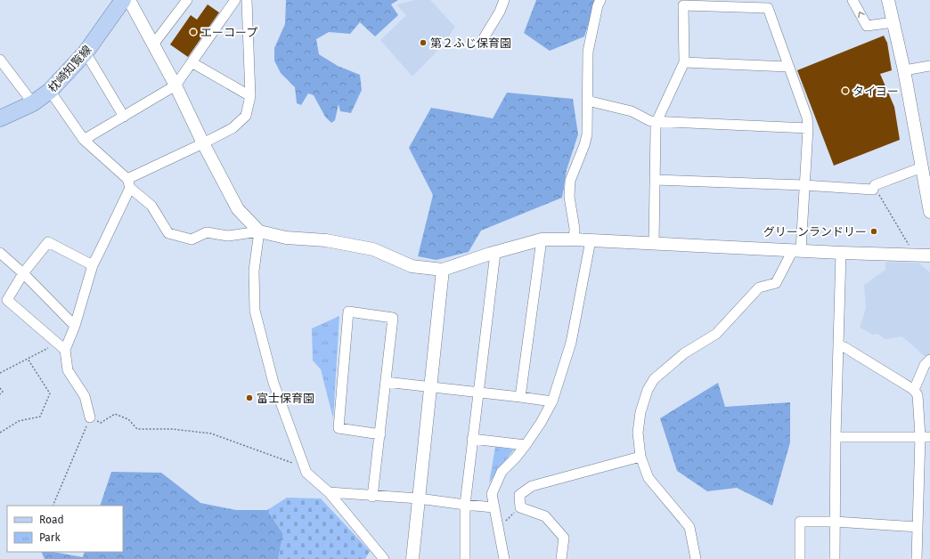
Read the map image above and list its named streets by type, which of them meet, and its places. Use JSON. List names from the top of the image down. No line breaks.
{"streets":{"main road":["枕崎知覧線"]},"places":["エーコープ","第２ふじ保育園","タイヨー","グリーンランドリー","富士保育園"],"legend":["Road","Park"]}
